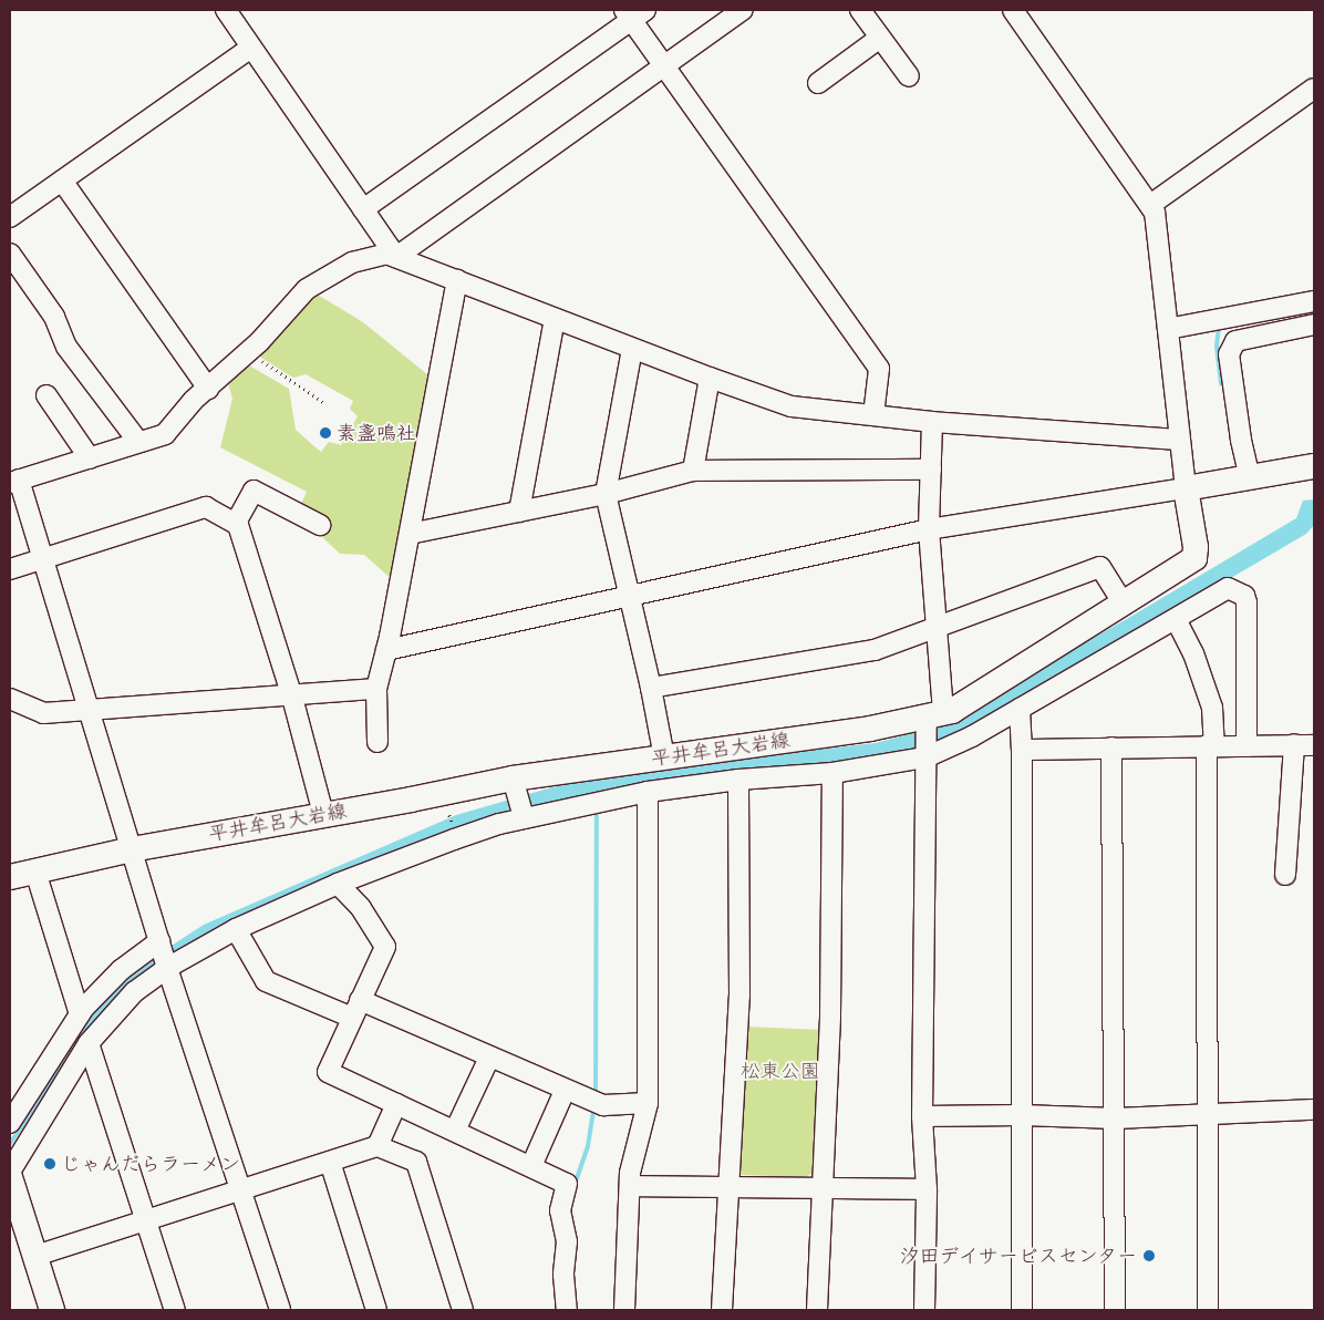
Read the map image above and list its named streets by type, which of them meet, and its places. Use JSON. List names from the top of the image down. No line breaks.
{"streets":{"main road":["平井牟呂大岩線"]},"parks":["松東公園"],"places":["素盞鳴社","じゃんだらラーメン","汐田デイサービスセンター"]}
